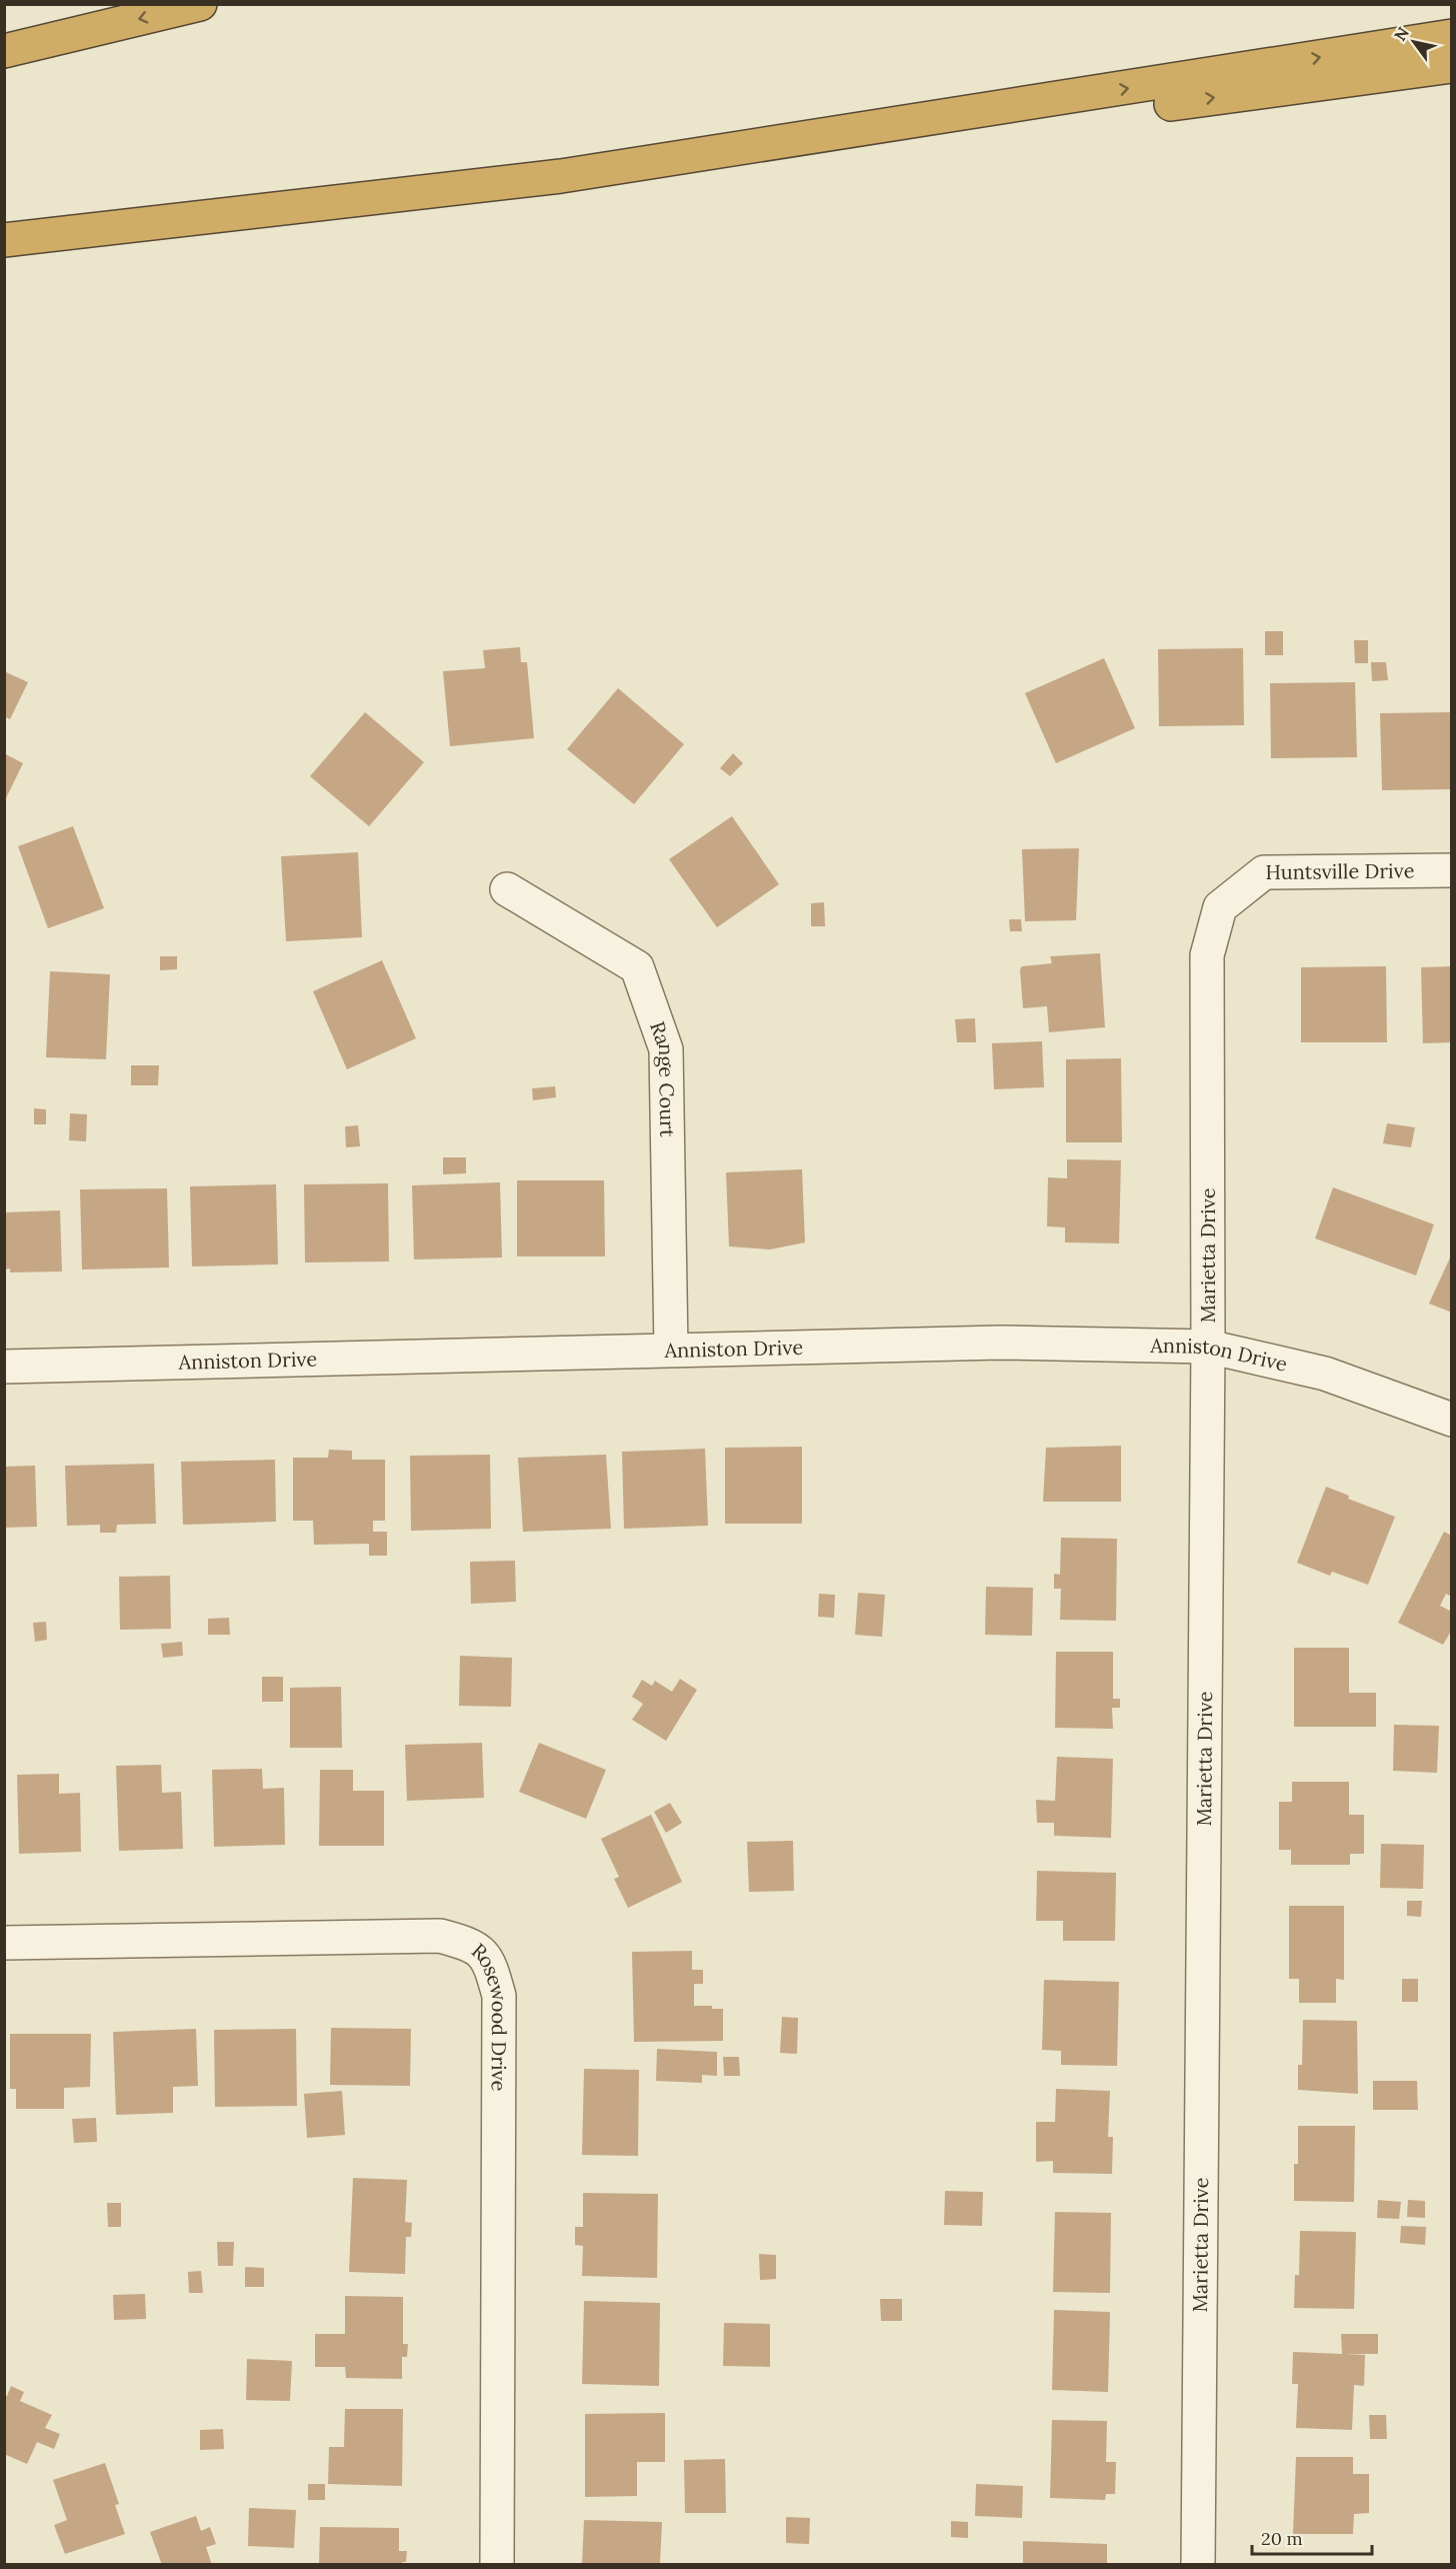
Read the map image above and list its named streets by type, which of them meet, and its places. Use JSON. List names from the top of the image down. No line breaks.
{"streets":{"street":["Huntsville Drive","Range Court","Marietta Drive","Anniston Drive","Rosewood Drive"]},"crossings":[["Huntsville Drive","Marietta Drive"],["Range Court","Anniston Drive"],["Marietta Drive","Anniston Drive"]],"scale_bar":"20 m","north":"top left"}
